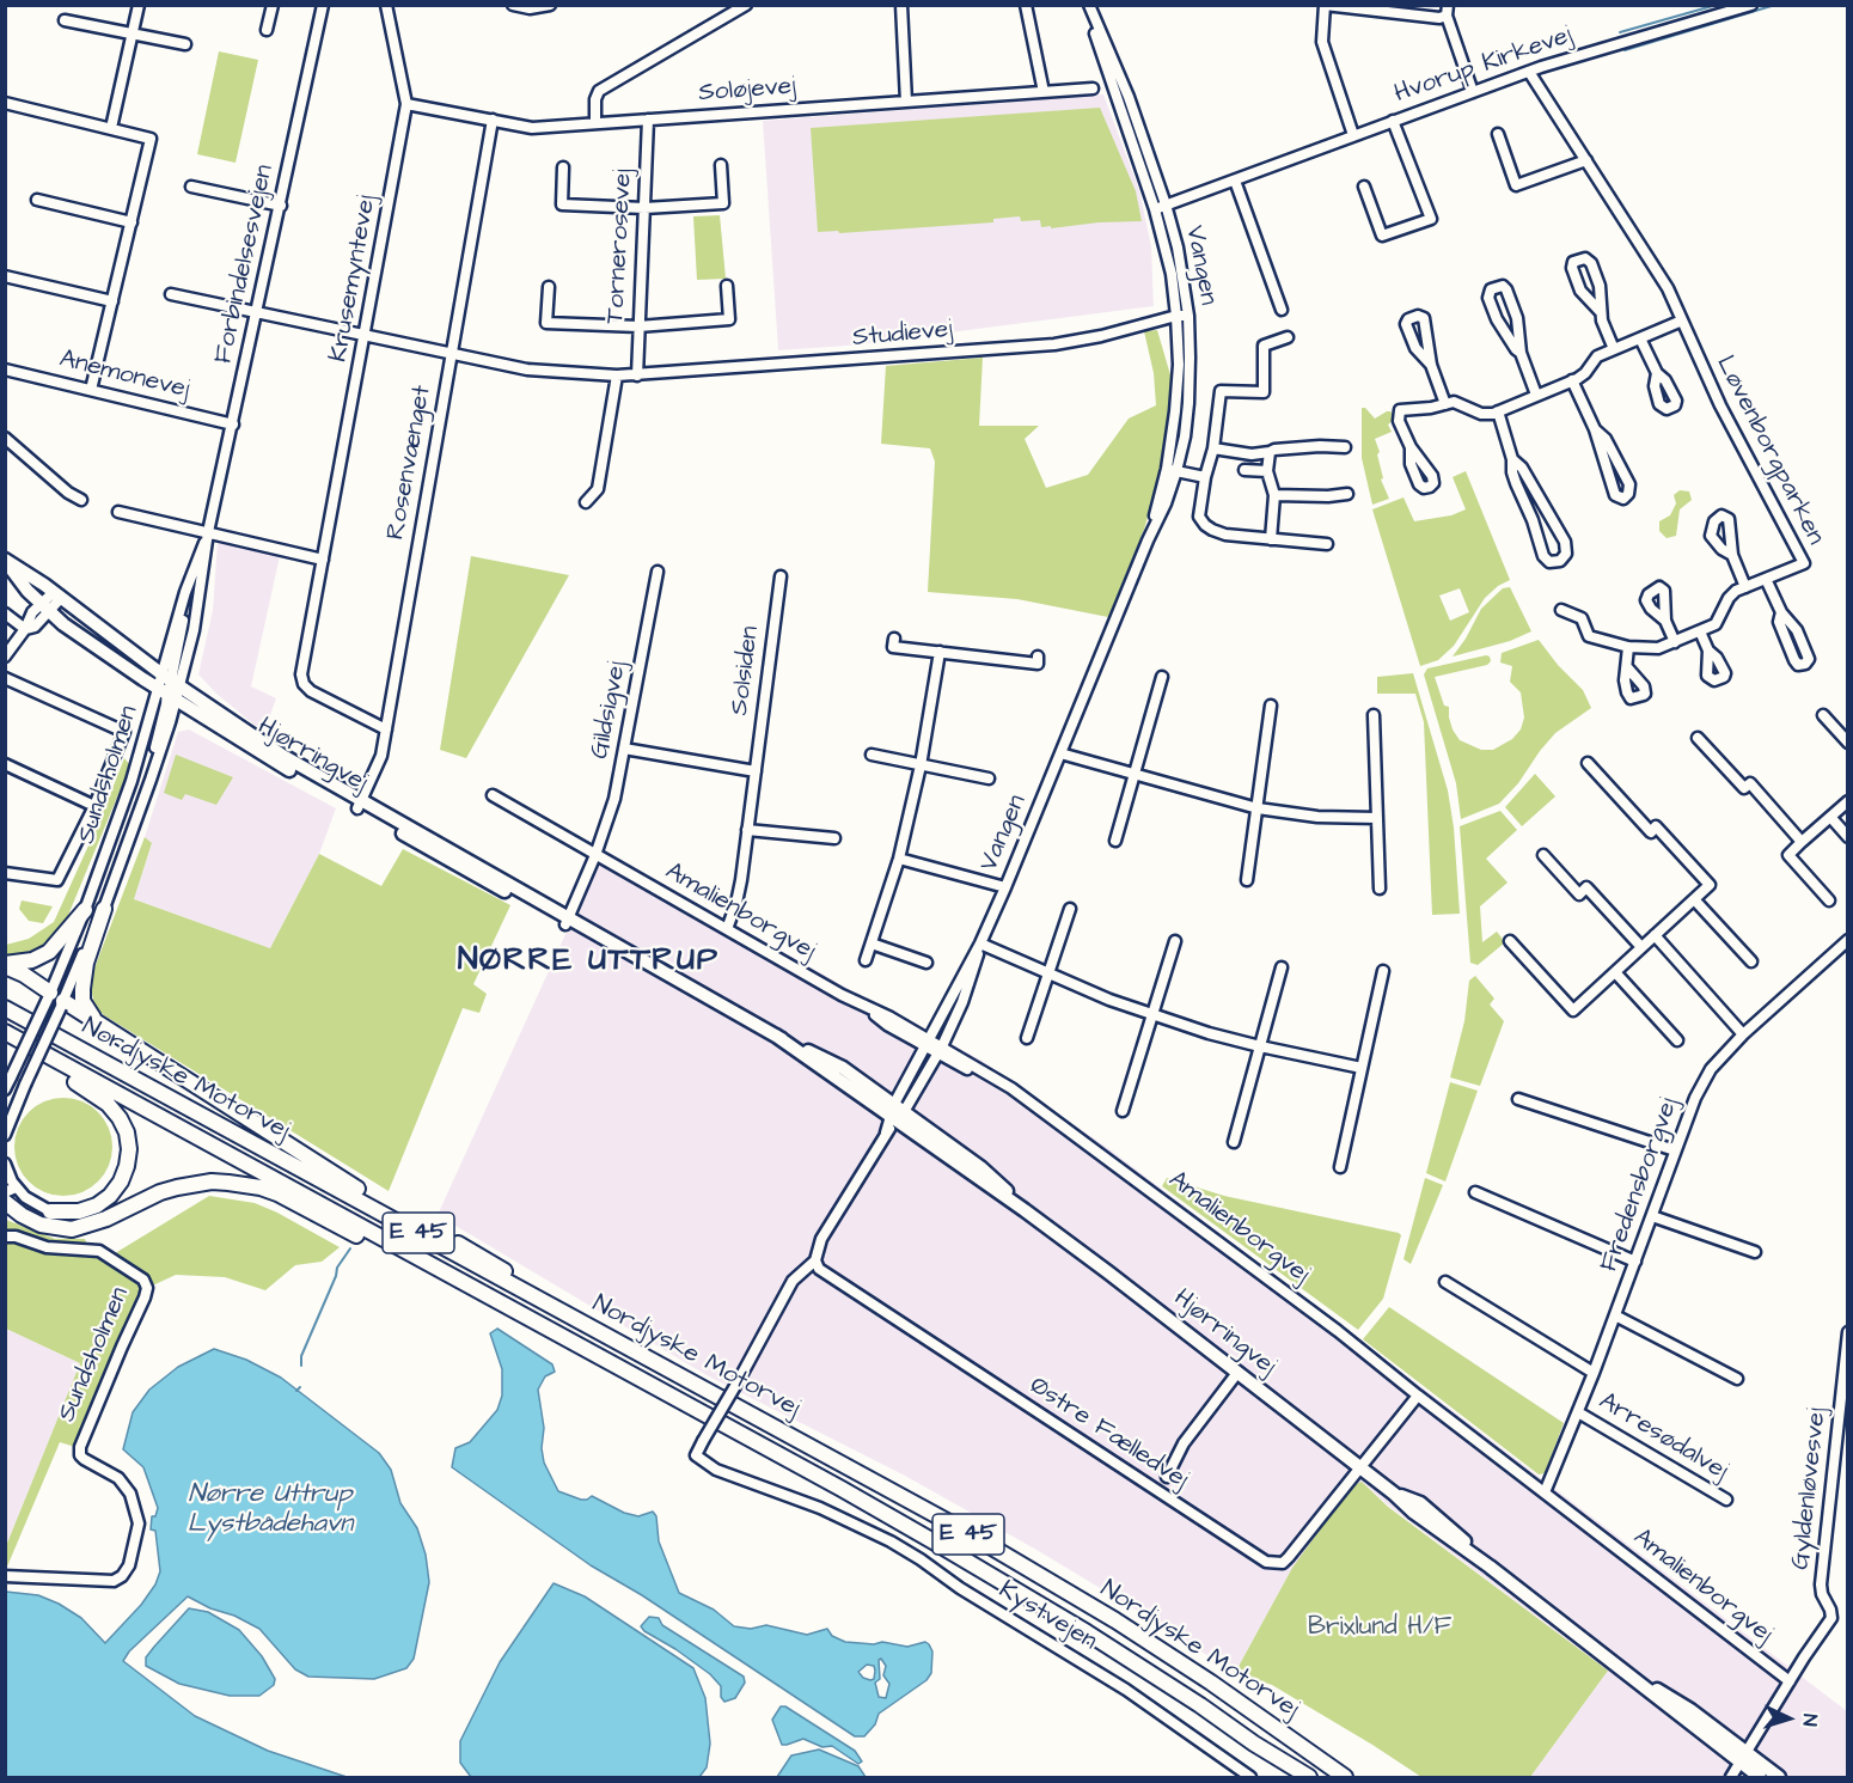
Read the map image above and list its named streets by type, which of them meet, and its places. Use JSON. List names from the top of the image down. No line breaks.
{"streets":{"highway":["Nordjyske Motorvej","E 45"],"main road":["Hjørringvej"],"street":["Hvorup Kirkevej","Soløjevej","Tornerosevej","Forbindelsesvejen","Vangen","Krusemyntevej","Studievej","Anemonevej","Løvenborgparken","Rosenvænget","Solsiden","Gildsigvej","Sundsholmen","Amalienborgvej","Fredensborgvej","Østre Fælledvej","Arresødalvej","Gyldenløvesvej","Kystvejen"]},"crossings":[["Hvorup Kirkevej","Vangen"],["Hvorup Kirkevej","Løvenborgparken"],["Soløjevej","Tornerosevej"],["Soløjevej","Krusemyntevej"],["Soløjevej","Rosenvænget"],["Tornerosevej","Studievej"],["Forbindelsesvejen","Studievej"],["Forbindelsesvejen","Anemonevej"],["Forbindelsesvejen","Hjørringvej"],["Forbindelsesvejen","Sundsholmen"],["Vangen","Studievej"],["Vangen","Hjørringvej"],["Vangen","Amalienborgvej"],["Krusemyntevej","Studievej"],["Krusemyntevej","Rosenvænget"],["Studievej","Rosenvænget"],["Rosenvænget","Hjørringvej"],["Solsiden","Amalienborgvej"],["Gildsigvej","Amalienborgvej"],["Hjørringvej","Sundsholmen"],["Hjørringvej","Østre Fælledvej"],["Hjørringvej","Gyldenløvesvej"],["Amalienborgvej","Fredensborgvej"],["Amalienborgvej","Gyldenløvesvej"],["Nordjyske Motorvej","E 45"],["Fredensborgvej","Arresødalvej"],["Østre Fælledvej","Kystvejen"]],"districts":["NØRRE UTTRUP"],"water":["Nørre Uttrup Lystbådehavn"],"parks":["Brixlund H/F"],"north":"right"}
